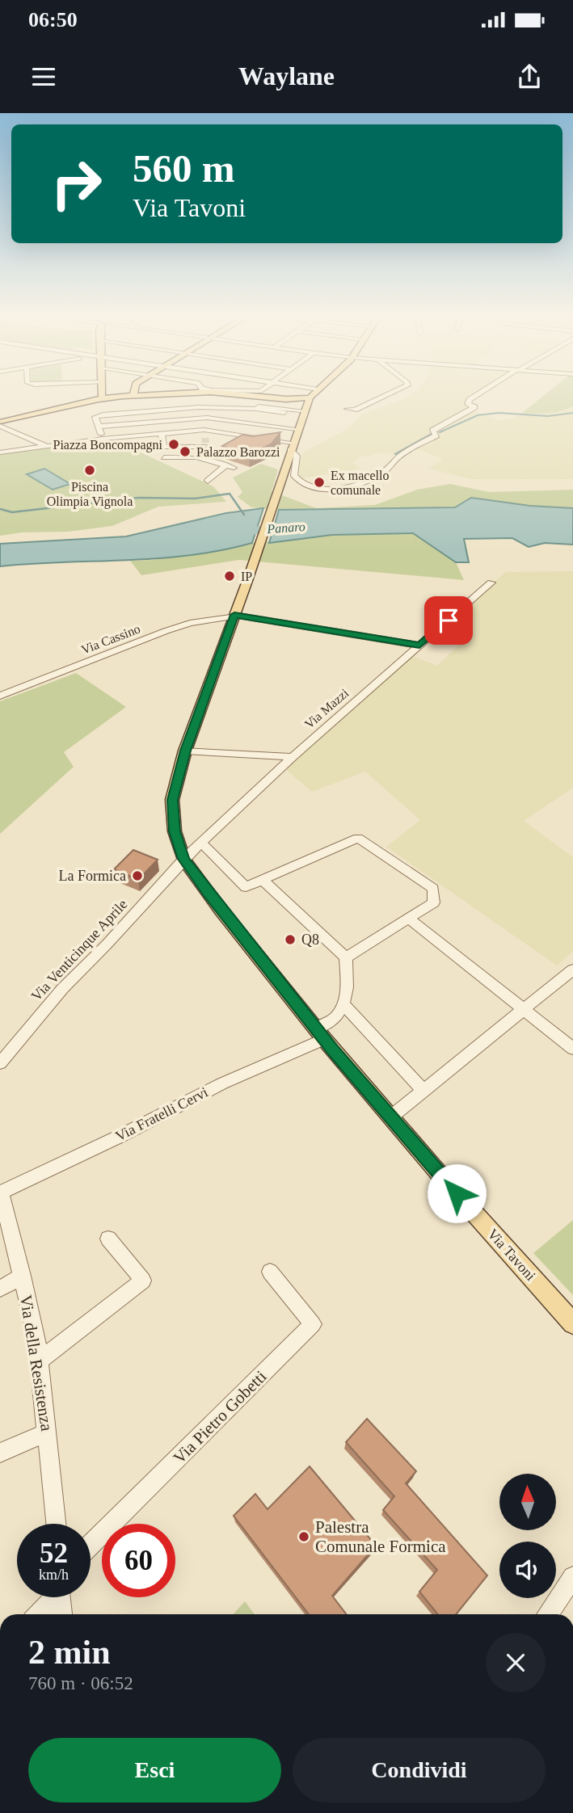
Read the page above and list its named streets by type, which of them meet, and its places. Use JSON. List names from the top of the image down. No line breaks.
{"streets":{"main road":["Via Tavoni"],"street":["Via Cassino","Via Mazzi","Via Venticinque Aprile","Via Fratelli Cervi","Via della Resistenza","Via Pietro Gobetti"]},"crossings":[["Via Cassino","Via Tavoni"],["Via Mazzi","Via Venticinque Aprile"],["Via Mazzi","Via Tavoni"],["Via Venticinque Aprile","Via Tavoni"],["Via Fratelli Cervi","Via Tavoni"],["Via Fratelli Cervi","Via della Resistenza"]],"water":["Panaro"],"places":["Piazza Boncompagni","Palazzo Barozzi","Piscina Olimpia Vignola","Ex macello comunale","IP","La Formica","Q8","Palestra Comunale Formica"],"north":"top","page":{"status":"06:50","header":"Waylane","turn":["560 m","Via Tavoni"],"speed":"52 km/h","limit":"60","heading":["2 min","760 m · 06:52"],"buttons":["Esci","Condividi"]}}
